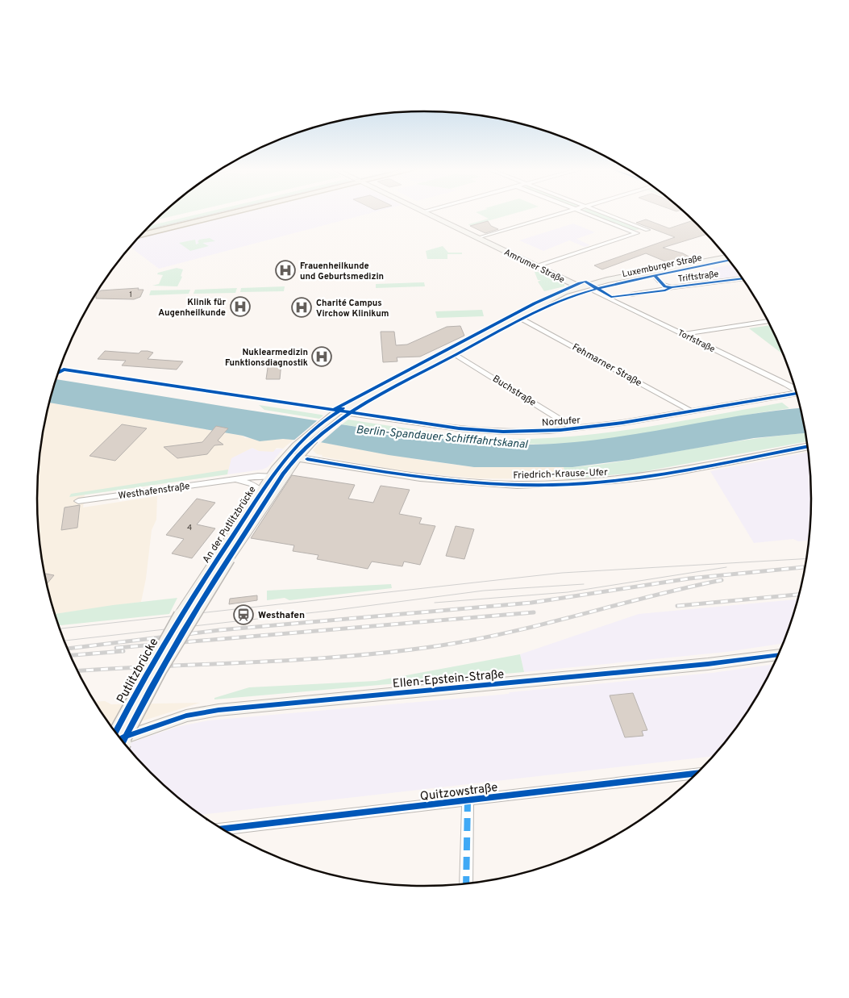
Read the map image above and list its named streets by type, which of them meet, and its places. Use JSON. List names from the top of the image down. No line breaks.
{"streets":{"main road":["Amrumer Straße","Luxemburger Straße","Friedrich-Krause-Ufer","An der Putlitzbrücke","Putlitzbrücke","Ellen-Epstein-Straße"],"street":["Triftstraße","Torfstraße","Fehmarner Straße","Buchstraße","Nordufer","Westhafenstraße","Quitzowstraße"]},"crossings":[["Amrumer Straße","Luxemburger Straße"],["Amrumer Straße","Torfstraße"],["Luxemburger Straße","Triftstraße"],["Luxemburger Straße","Torfstraße"],["Luxemburger Straße","Fehmarner Straße"],["Luxemburger Straße","Buchstraße"],["Luxemburger Straße","Nordufer"],["Luxemburger Straße","An der Putlitzbrücke"],["Fehmarner Straße","Nordufer"],["Buchstraße","Nordufer"],["Nordufer","An der Putlitzbrücke"],["Friedrich-Krause-Ufer","An der Putlitzbrücke"],["Westhafenstraße","An der Putlitzbrücke"],["An der Putlitzbrücke","Putlitzbrücke"]],"water":["Berlin-Spandauer Schifffahrtskanal"],"places":{"hospital":["Frauenheilkunde und Geburtsmedizin","Klinik für Augenheilkunde","Charité Campus Virchow Klinikum","Nuklearmedizin Funktionsdiagnostik"],"station":["Westhafen"]},"house_numbers":["1","4"]}
